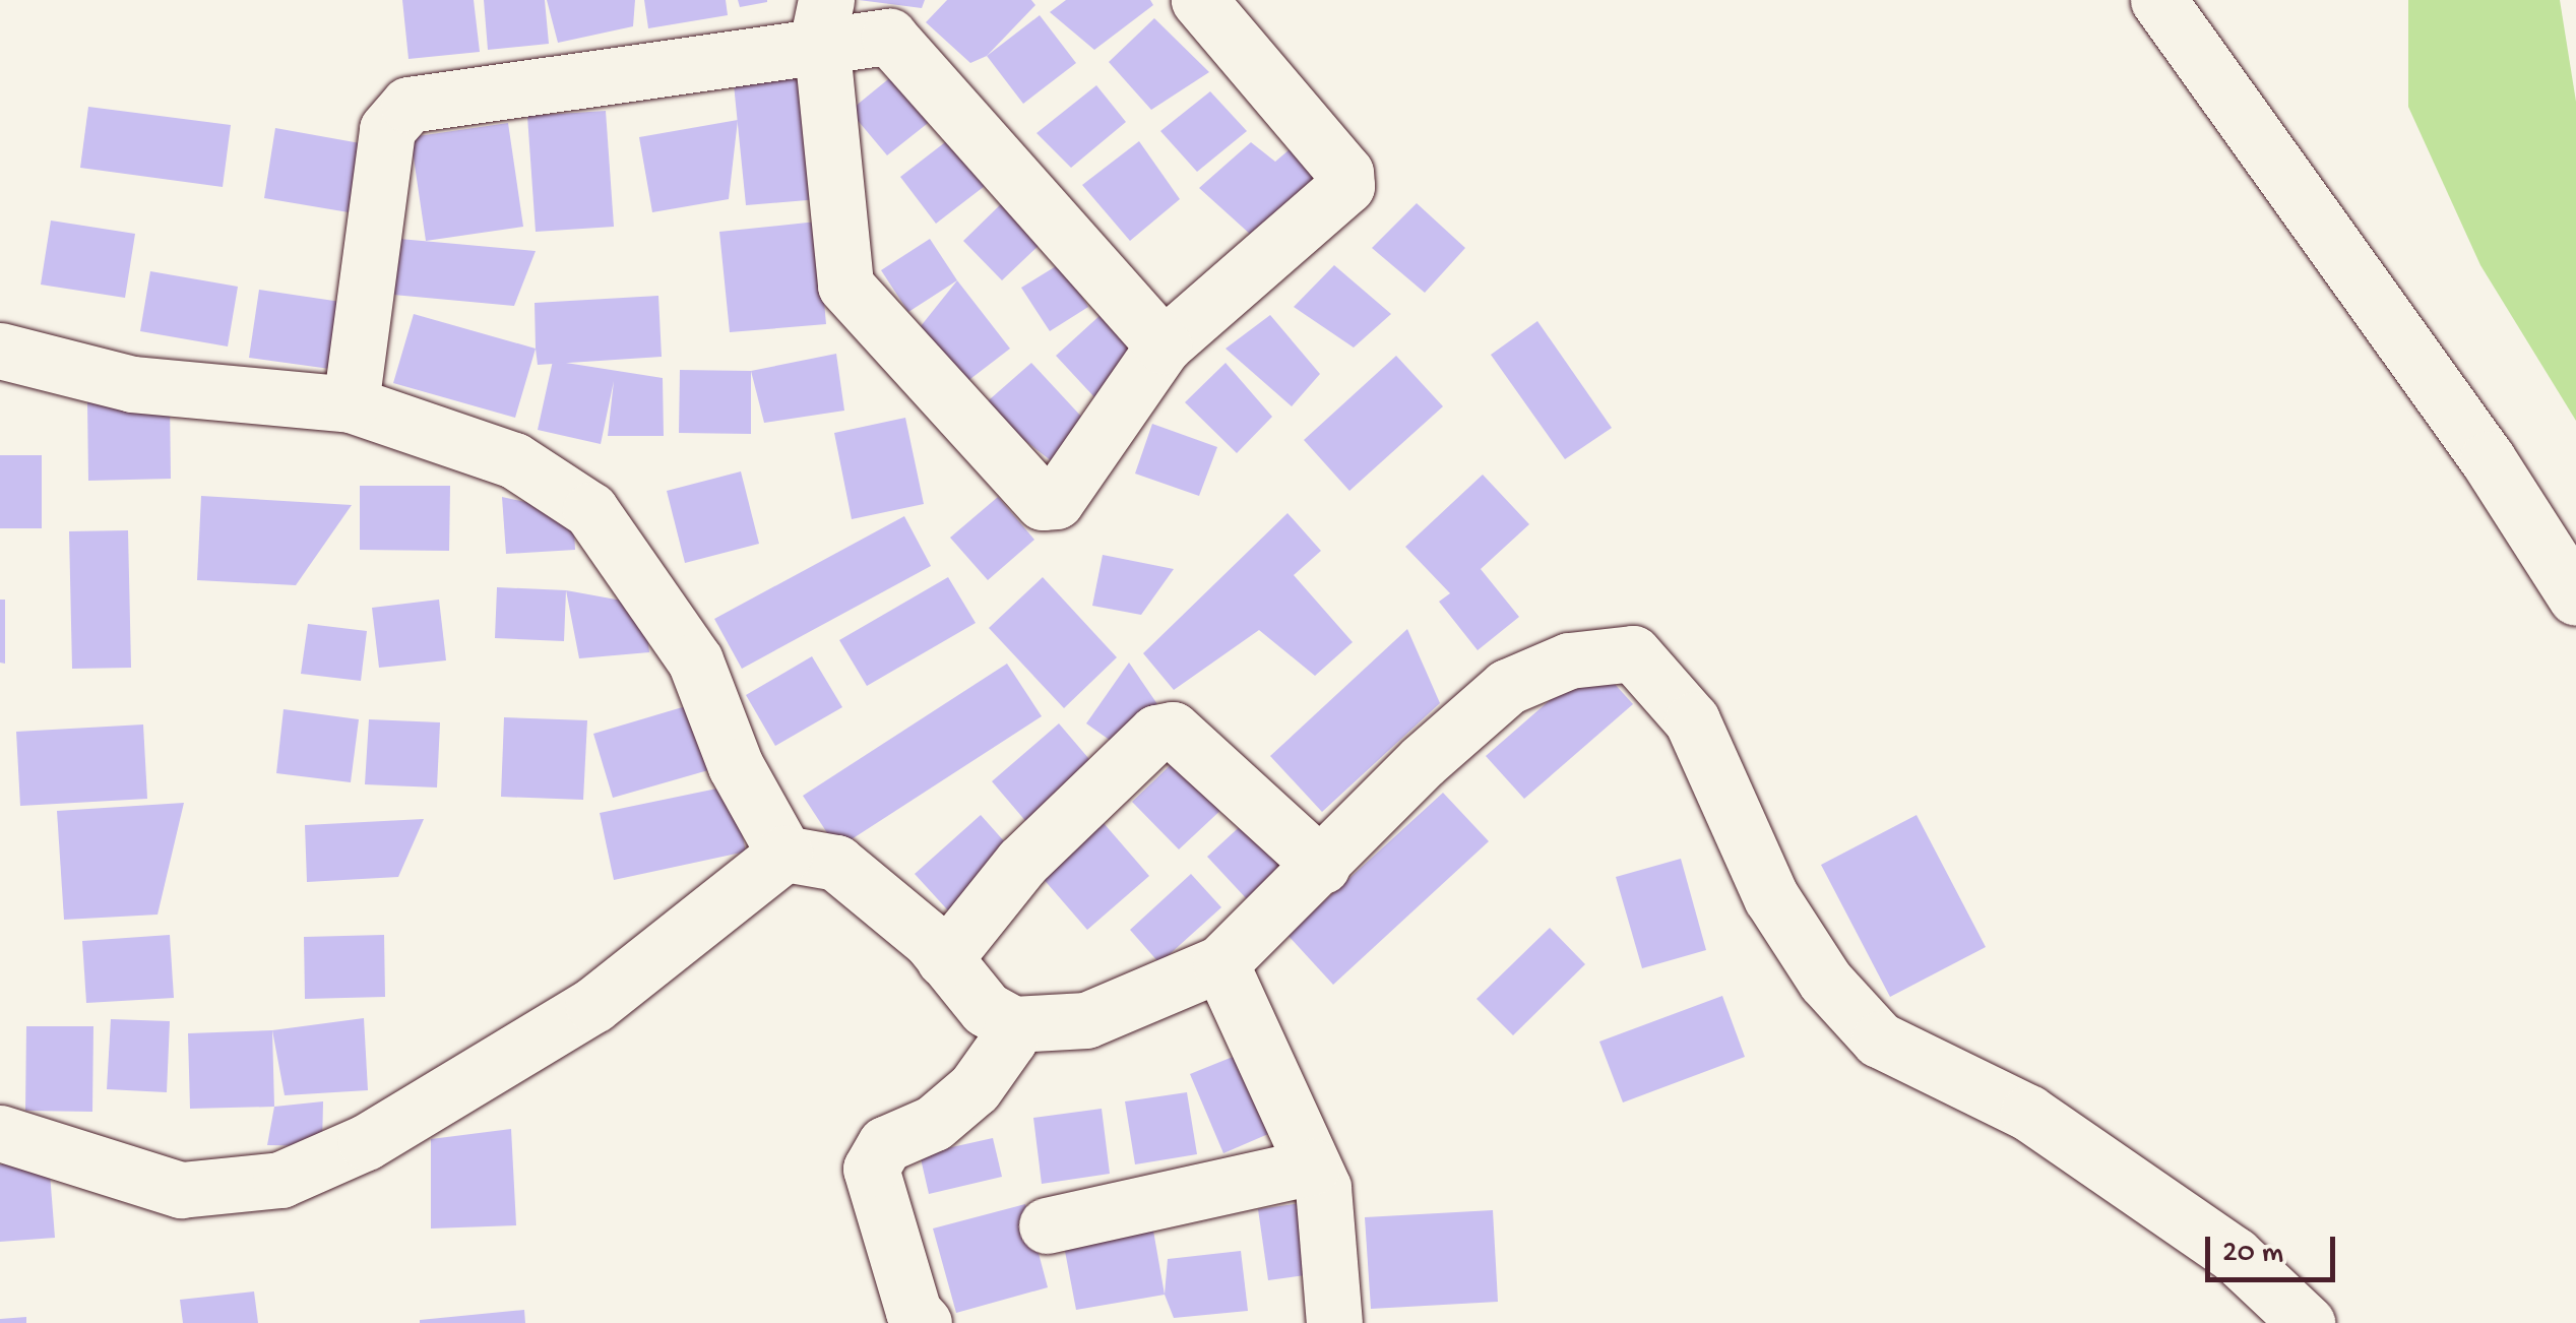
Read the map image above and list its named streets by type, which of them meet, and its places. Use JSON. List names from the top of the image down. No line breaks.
{"scale_bar":"20 m"}
